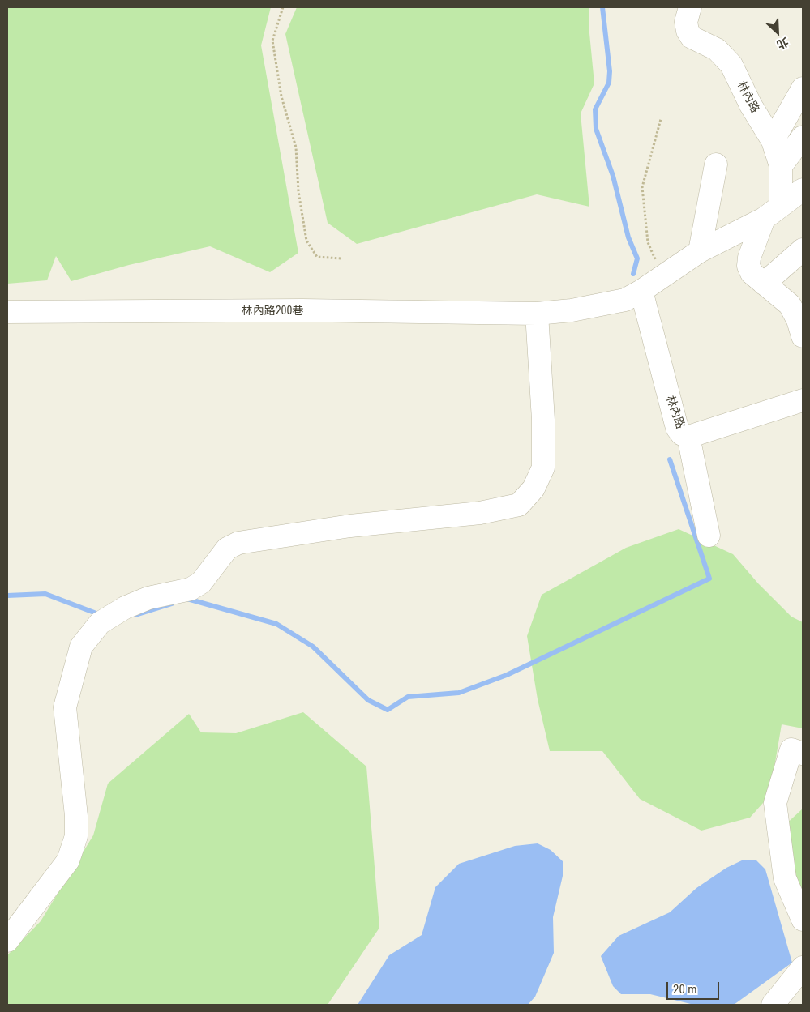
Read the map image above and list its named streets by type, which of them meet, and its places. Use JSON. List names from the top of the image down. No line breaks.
{"streets":{"street":["林內路","林內路200巷"]},"scale_bar":"20 m","north":"bottom right"}
